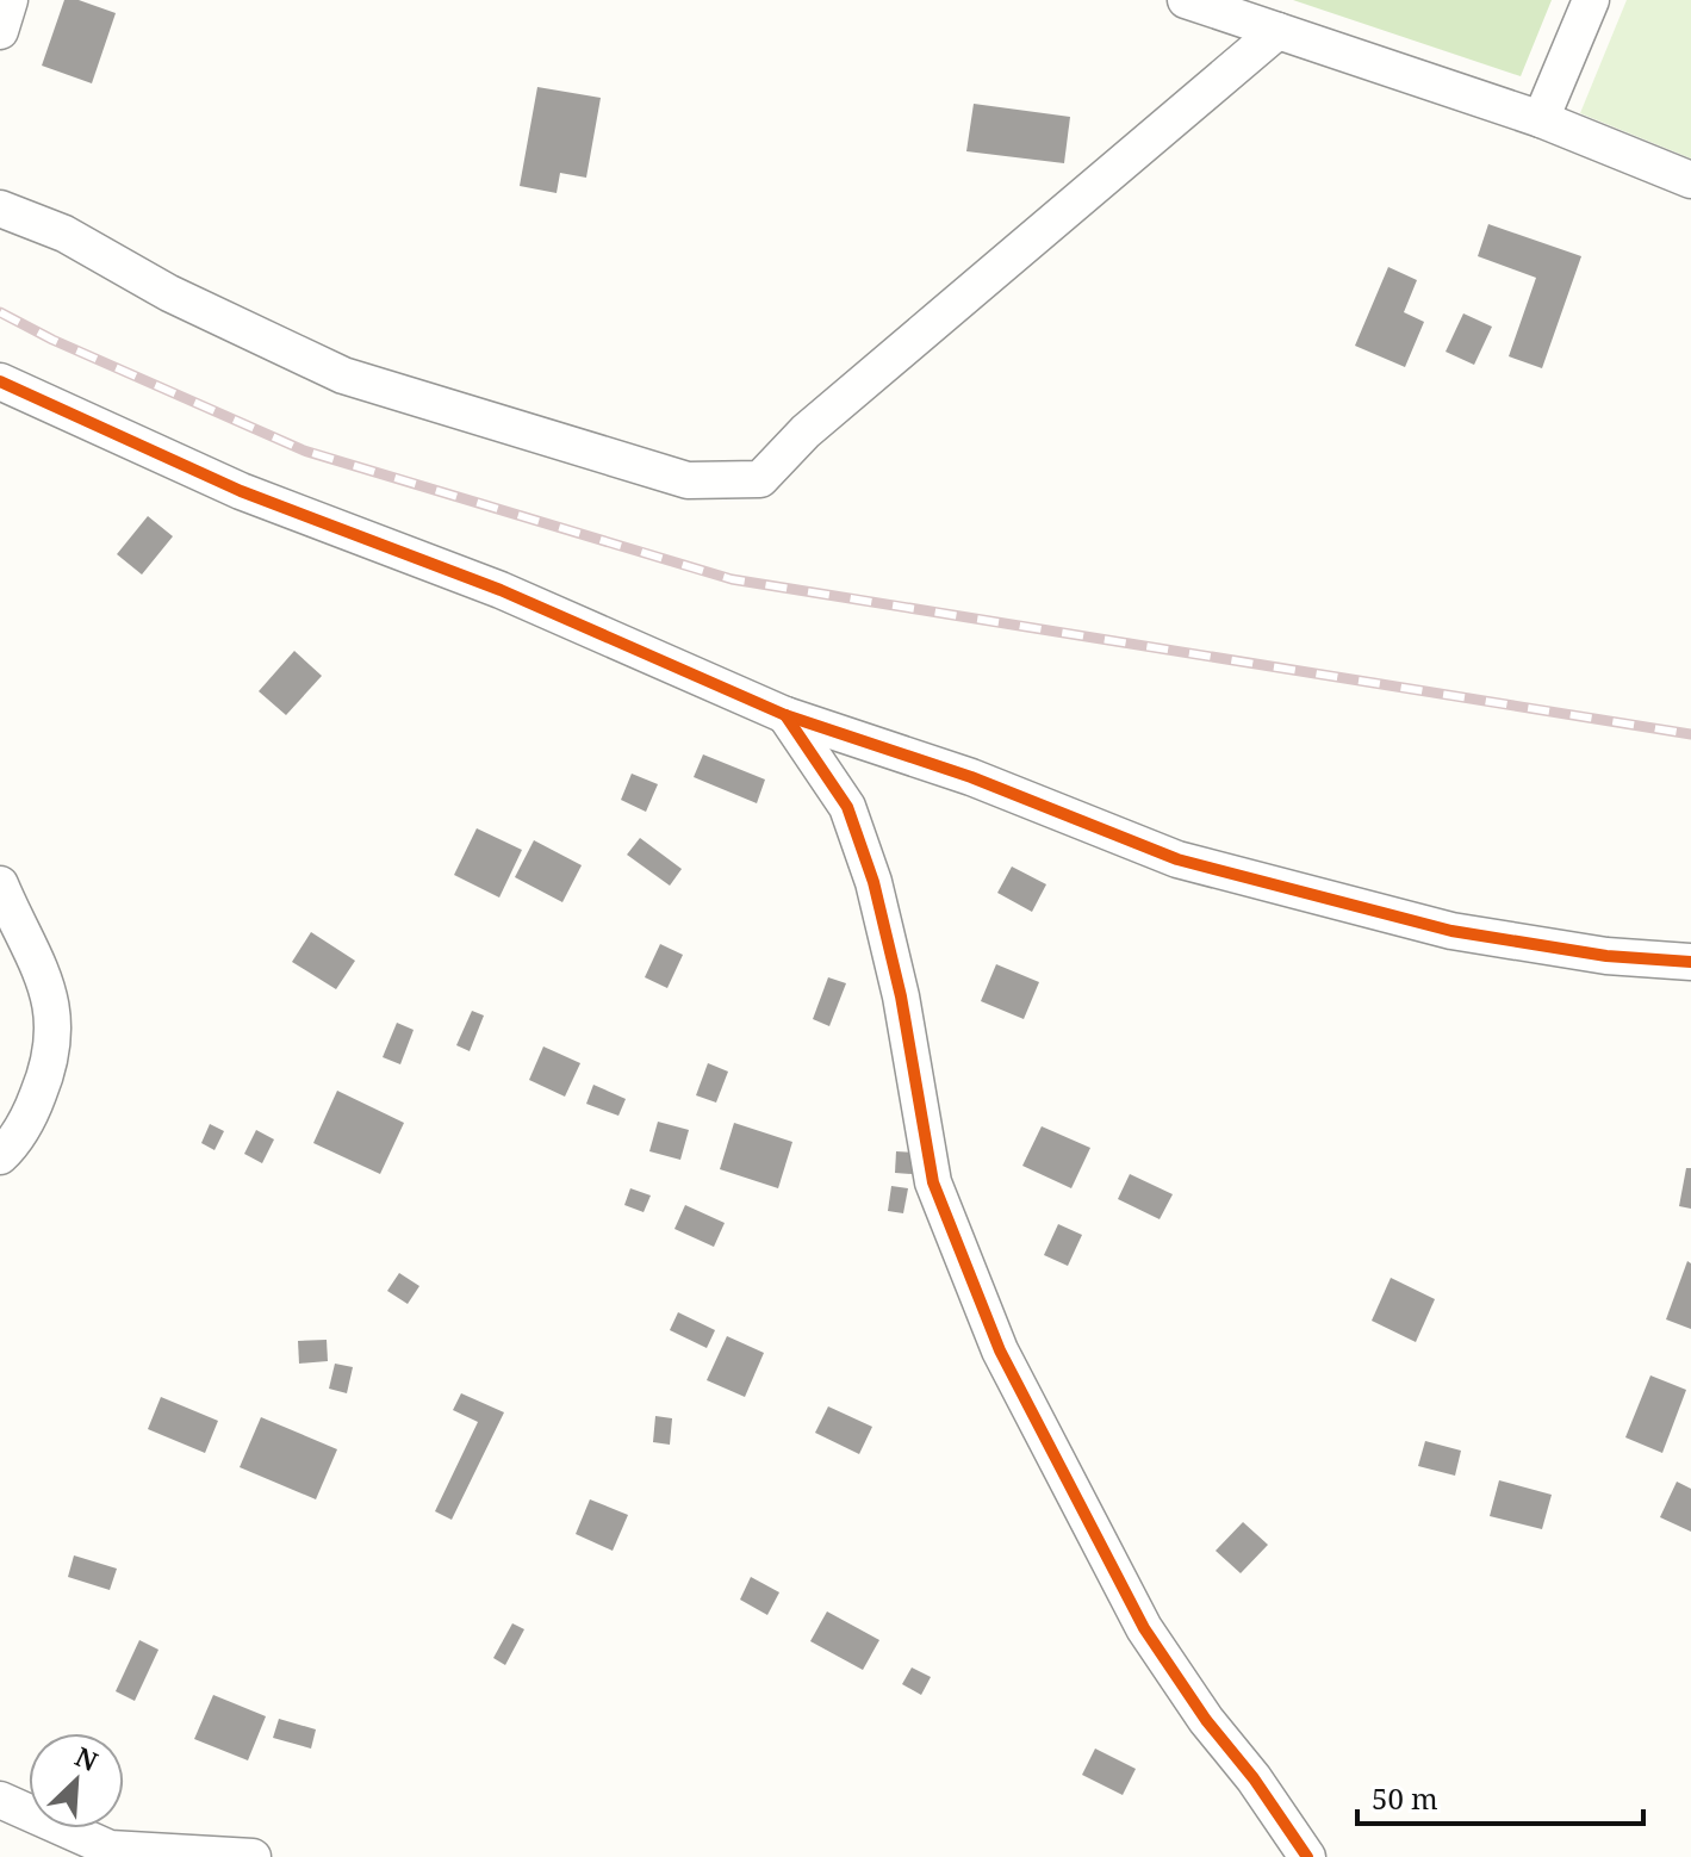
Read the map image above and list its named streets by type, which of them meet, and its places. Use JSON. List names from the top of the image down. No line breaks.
{"scale_bar":"50 m","north":"top right"}
